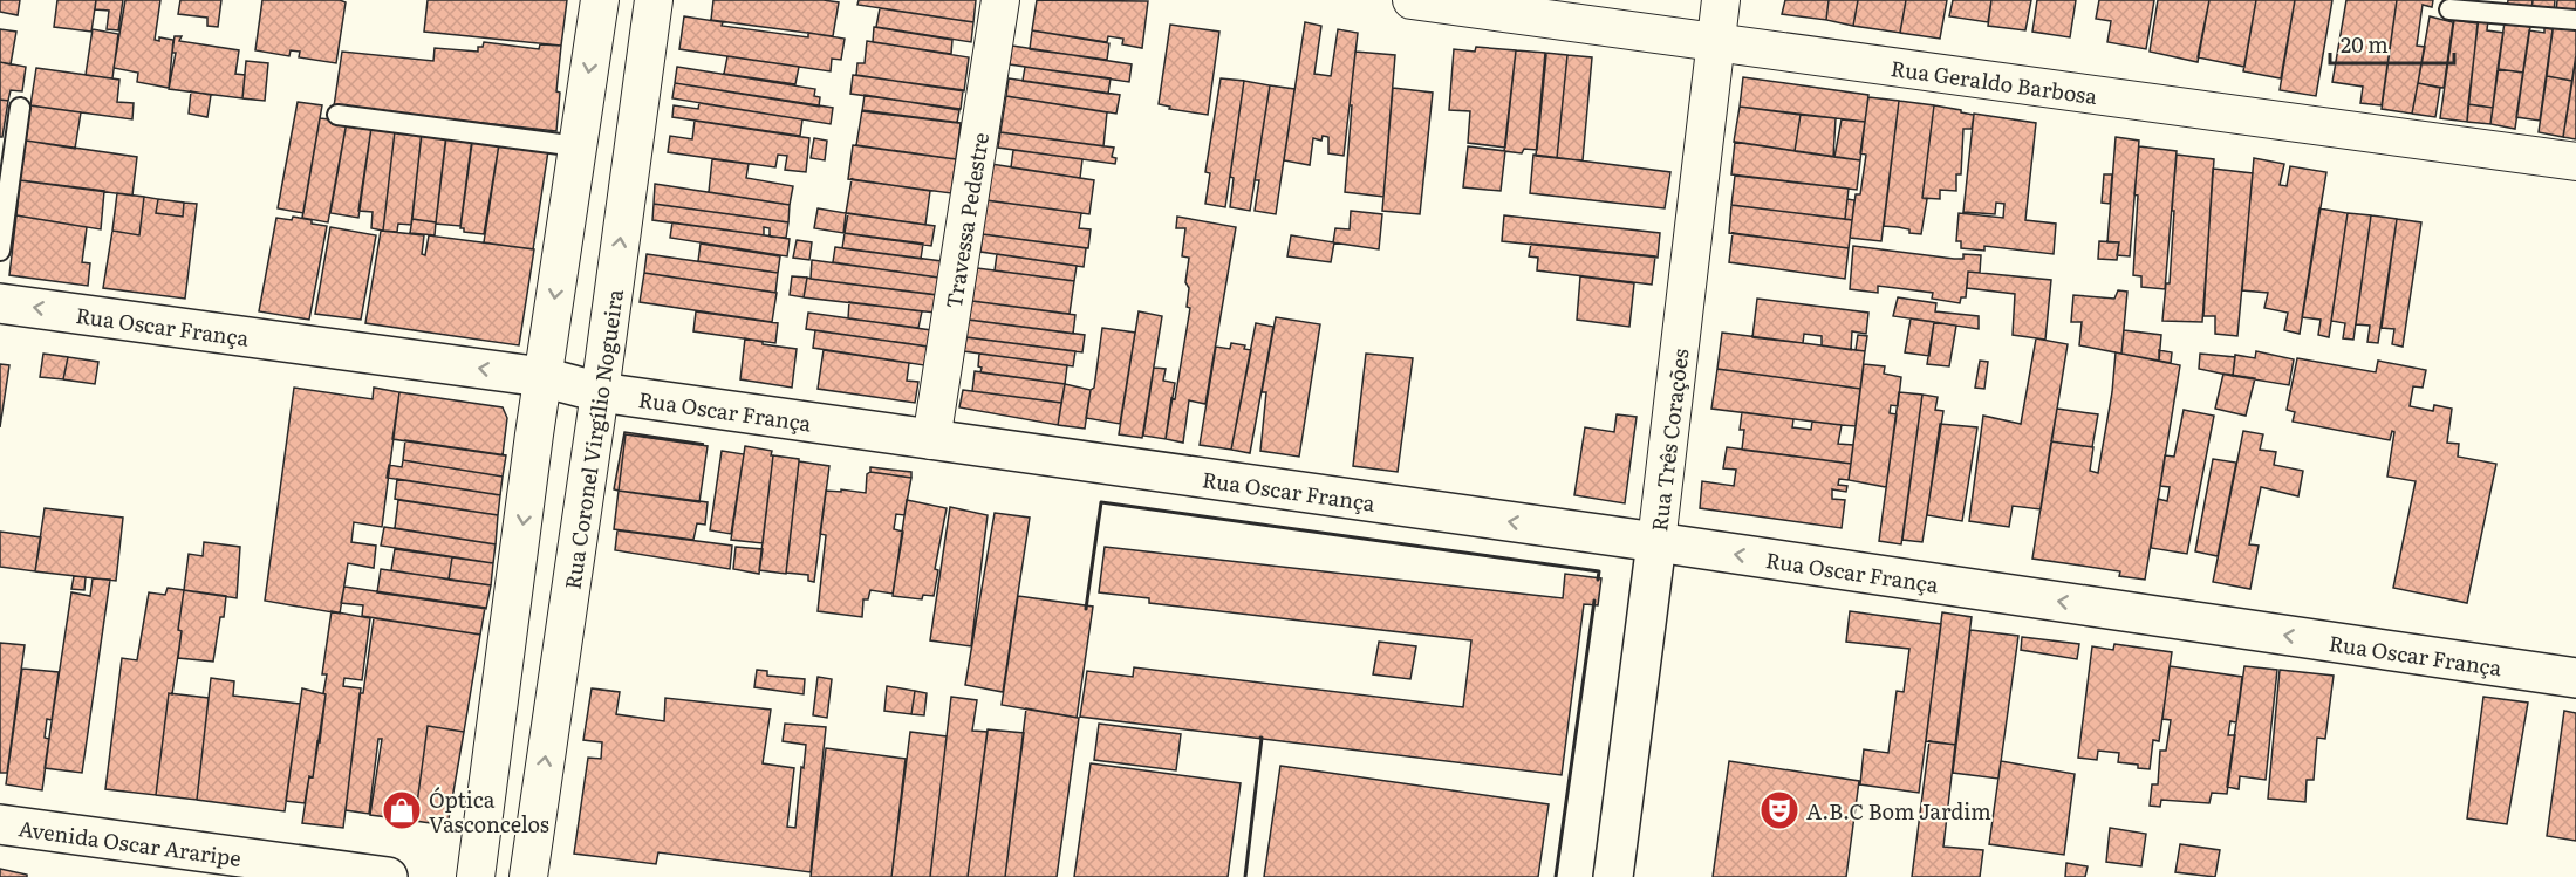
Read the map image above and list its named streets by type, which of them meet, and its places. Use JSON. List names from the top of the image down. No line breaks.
{"streets":{"street":["Rua Geraldo Barbosa","Travessa Pedestre","Rua Oscar França","Rua Coronel Virgílio Nogueira","Rua Três Corações","Avenida Oscar Araripe"]},"crossings":[["Rua Geraldo Barbosa","Rua Três Corações"],["Travessa Pedestre","Rua Oscar França"],["Rua Oscar França","Rua Coronel Virgílio Nogueira"],["Rua Oscar França","Rua Três Corações"]],"one_way":["Rua Oscar França"],"places":{"shop":["Óptica Vasconcelos"],"theatre":["A.B.C Bom Jardim"]},"scale_bar":"20 m"}
